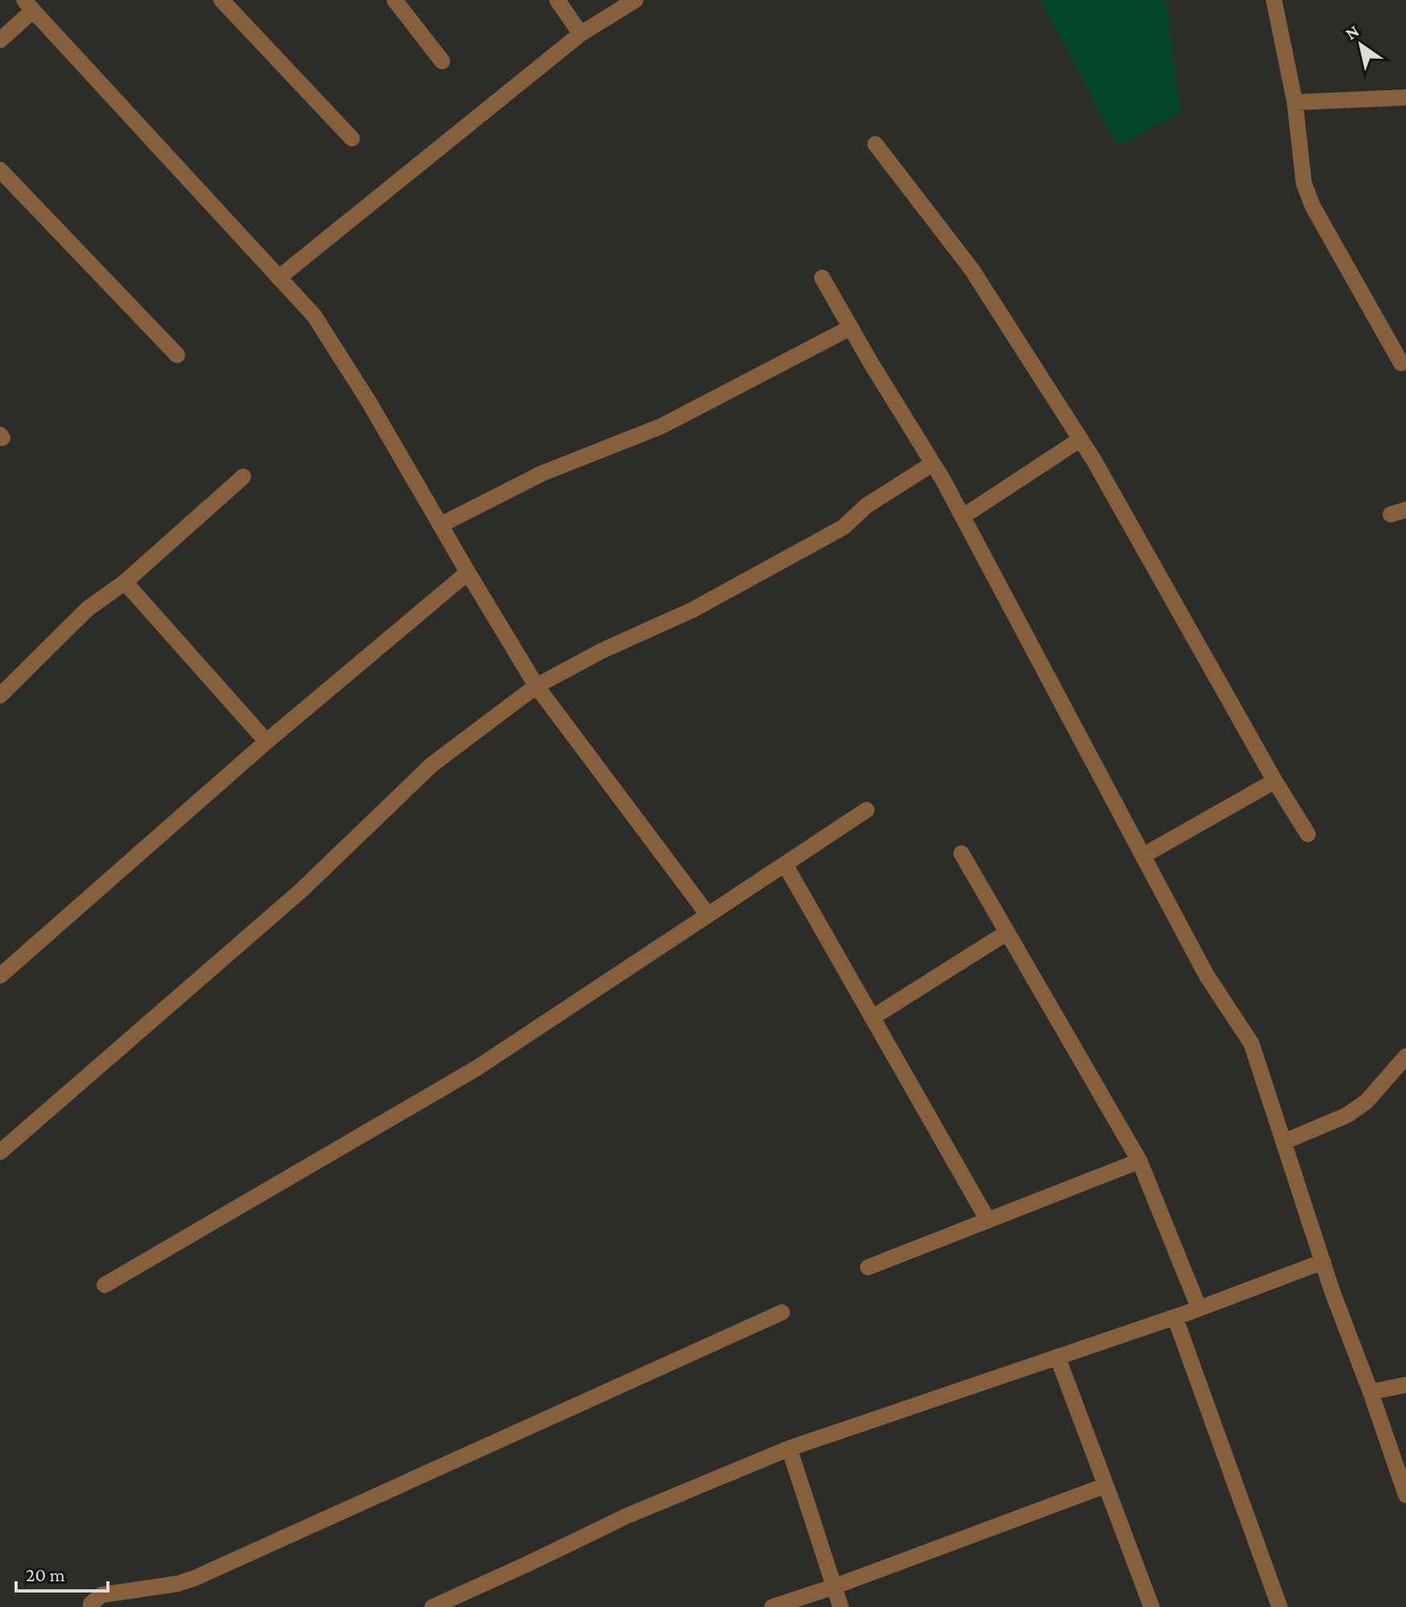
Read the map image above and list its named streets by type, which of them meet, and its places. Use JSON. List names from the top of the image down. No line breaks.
{"scale_bar":"20 m","north":"top left"}
